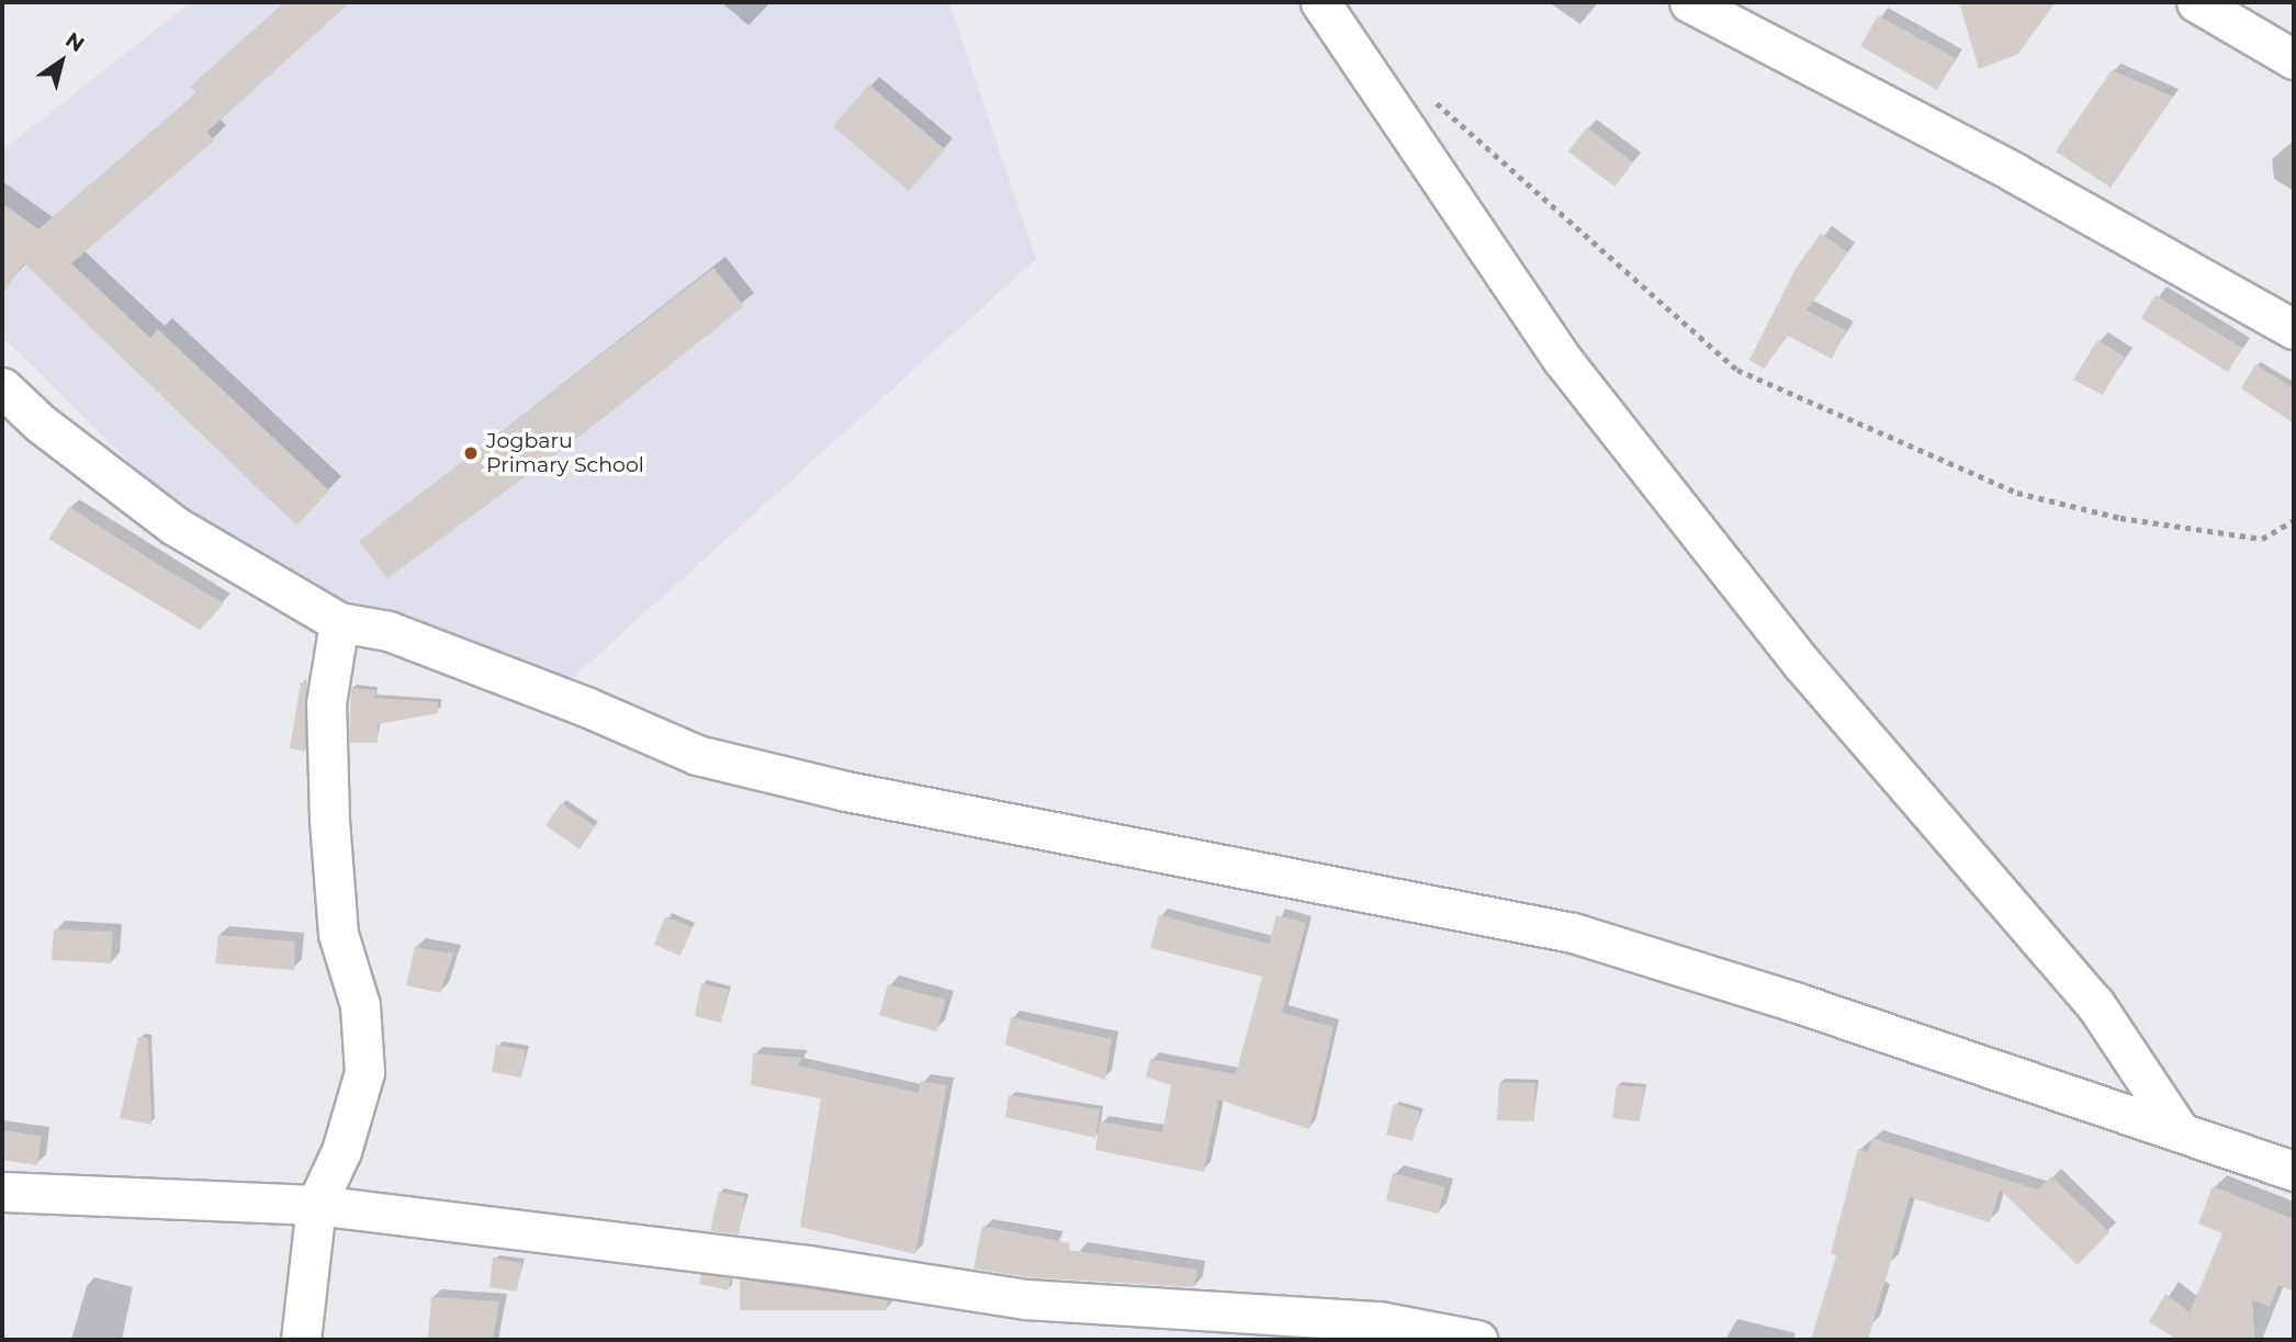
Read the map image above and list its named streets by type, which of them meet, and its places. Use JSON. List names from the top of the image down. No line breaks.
{"places":["Jogbaru Primary School"],"north":"top right"}
